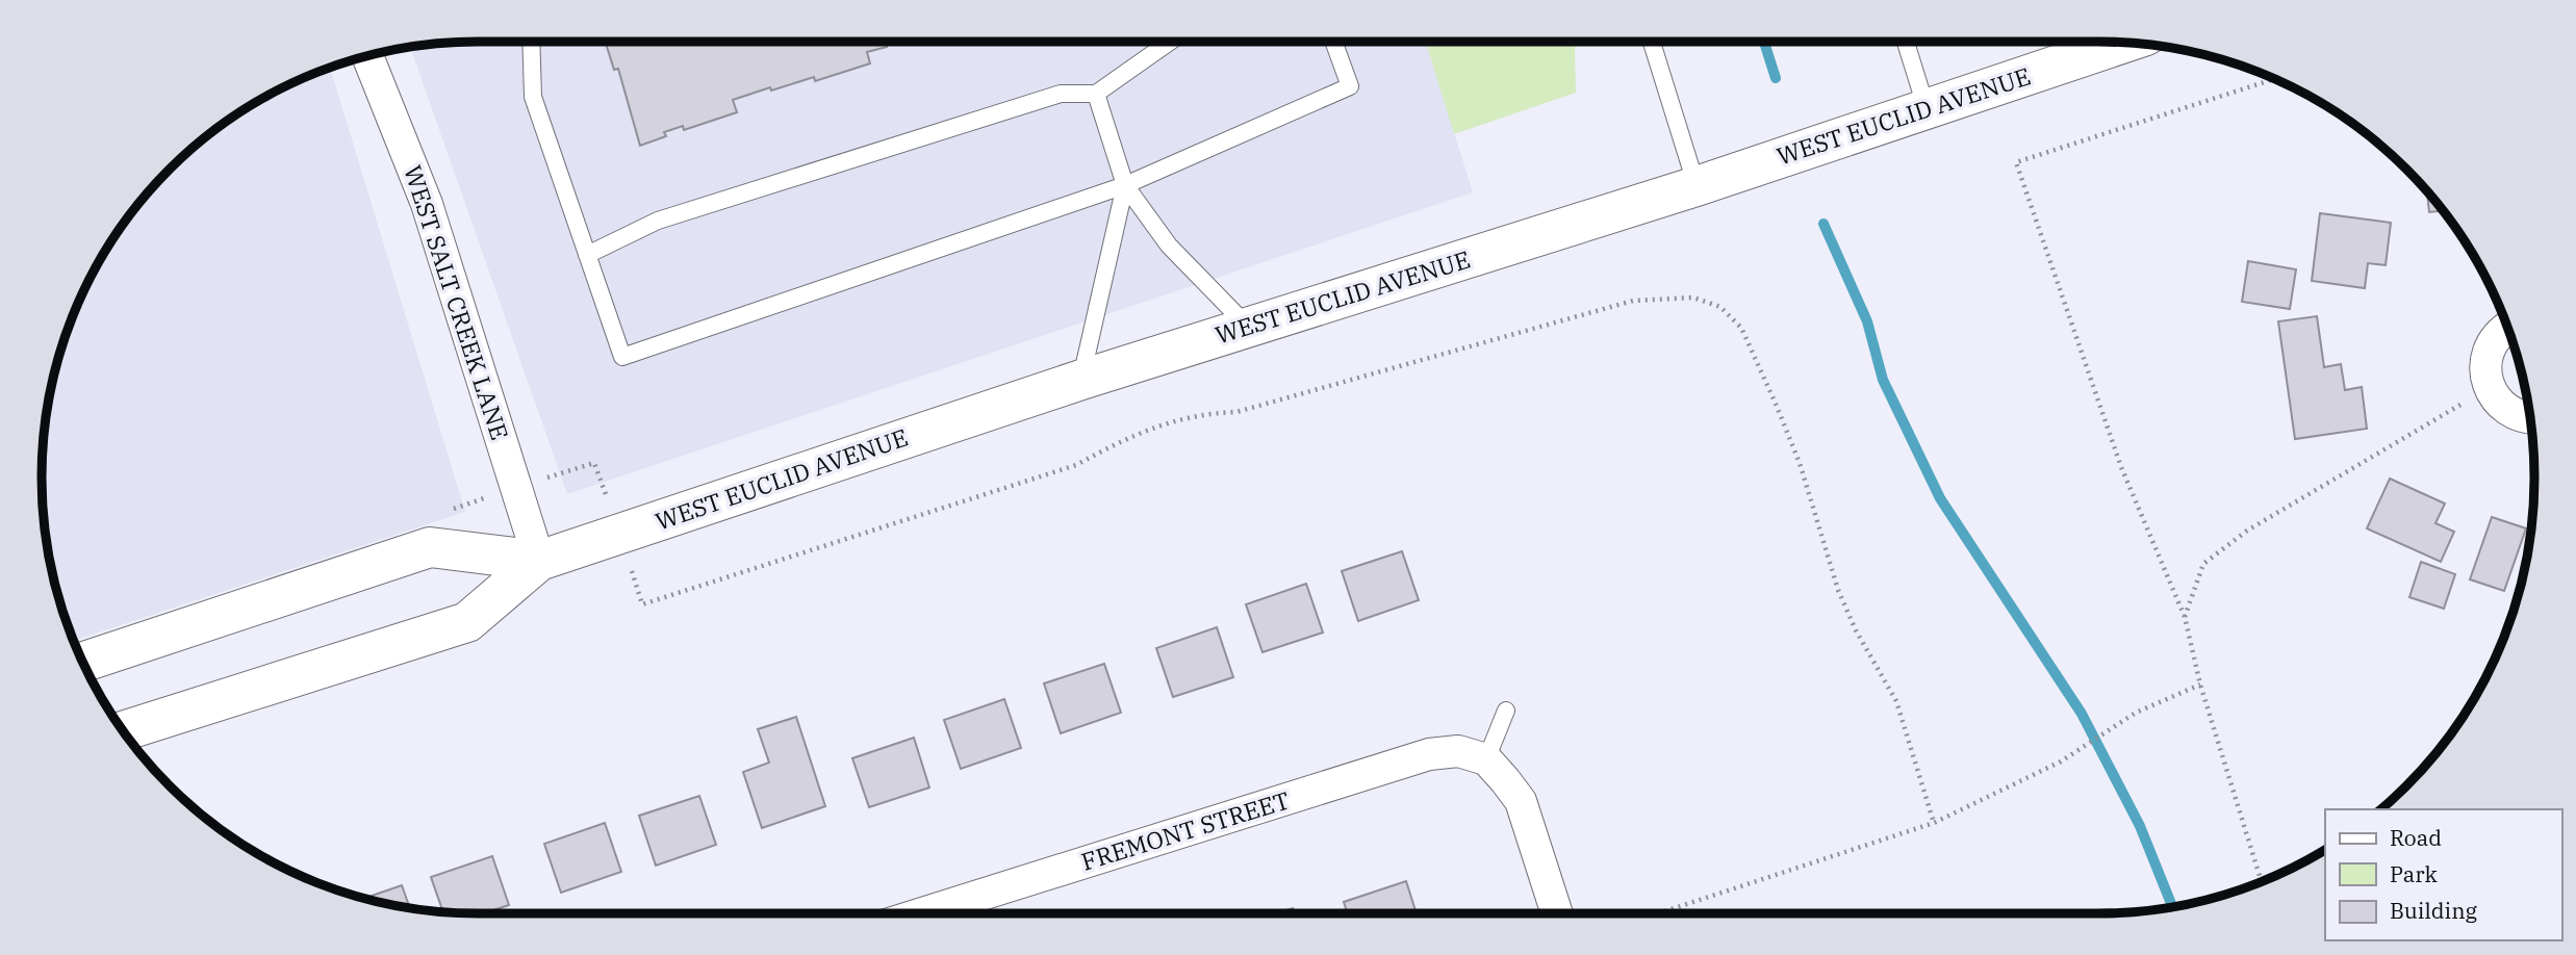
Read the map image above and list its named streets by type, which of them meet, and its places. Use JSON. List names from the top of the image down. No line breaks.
{"streets":{"main road":["WEST EUCLID AVENUE"],"street":["WEST SALT CREEK LANE","FREMONT STREET"]},"crossings":[["WEST EUCLID AVENUE","WEST SALT CREEK LANE"]],"legend":["Road","Park","Building"]}
